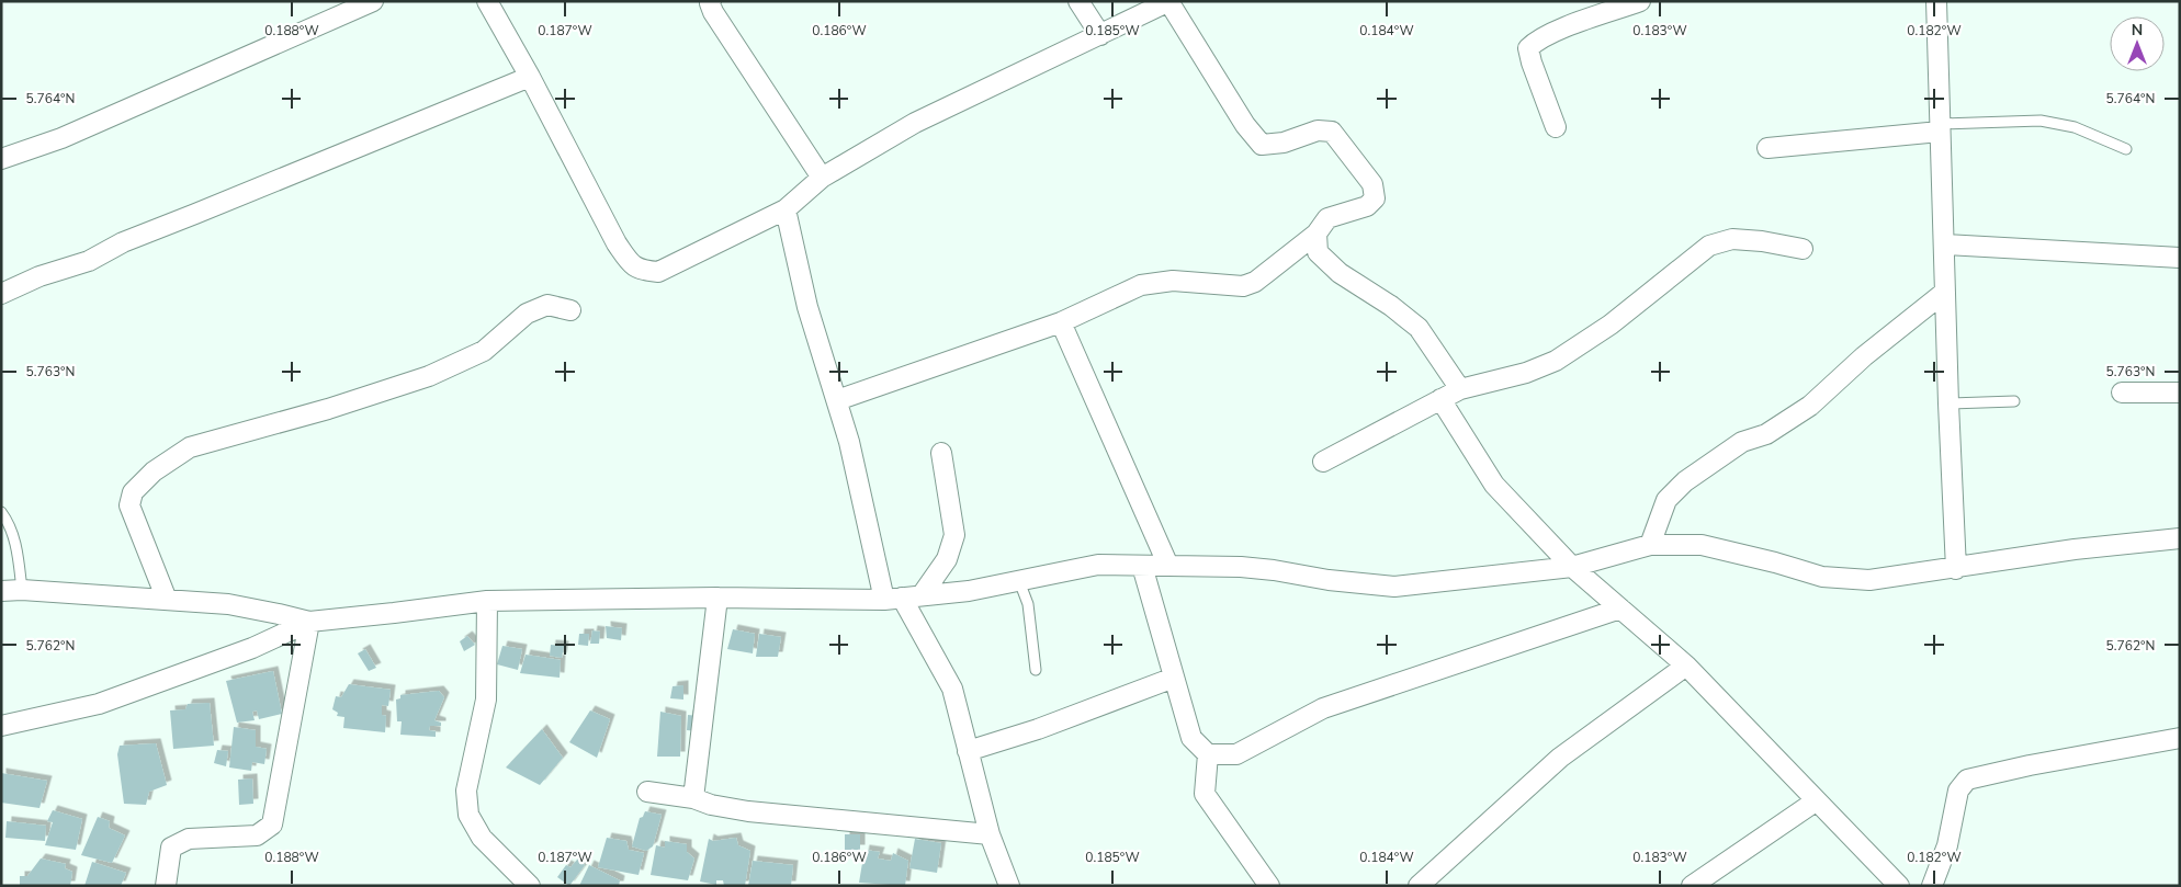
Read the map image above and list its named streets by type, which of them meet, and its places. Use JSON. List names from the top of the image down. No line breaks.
{"north":"top","coordinates":["0.188°W","0.187°W","0.186°W","0.185°W","0.184°W","0.183°W","0.182°W","5.764°N","5.763°N","5.762°N"]}
